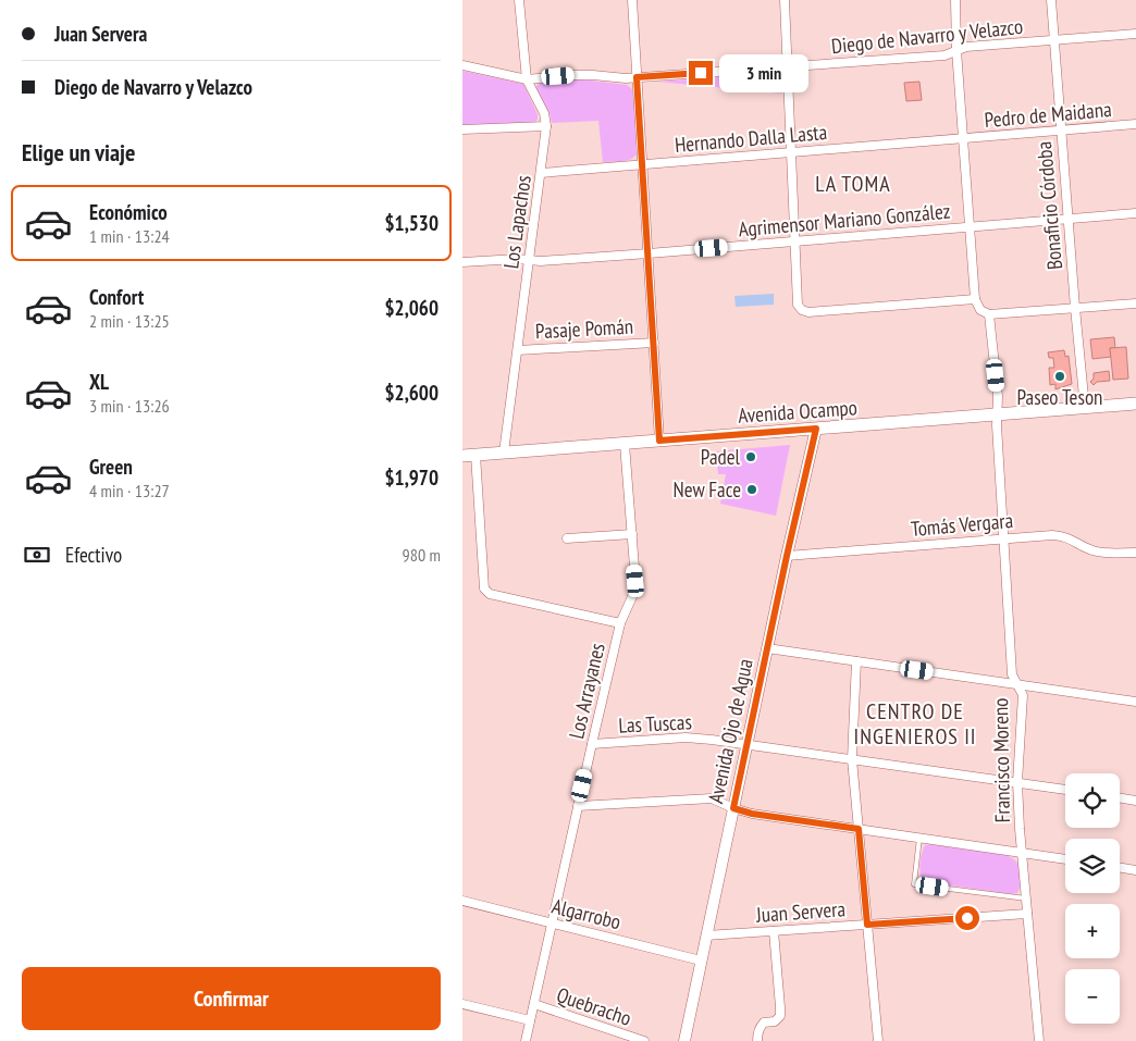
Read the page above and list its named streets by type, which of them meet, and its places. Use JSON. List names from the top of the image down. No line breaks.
{"streets":{"main road":["Avenida Ocampo","Avenida Ojo de Agua"],"street":["Diego de Navarro y Velazco","Pedro de Maidana","Hernando Dalla Lasta","Bonaficio Córdoba","Agrimensor Mariano González","Los Lapachos","Pasaje Pomán","Tomás Vergara","Los Arrayanes","Las Tuscas","Francisco Moreno","Juan Servera","Algarrobo","Quebracho"]},"crossings":[["Diego de Navarro y Velazco","Bonaficio Córdoba"],["Diego de Navarro y Velazco","Los Lapachos"],["Pedro de Maidana","Hernando Dalla Lasta"],["Pedro de Maidana","Bonaficio Córdoba"],["Hernando Dalla Lasta","Los Lapachos"],["Bonaficio Córdoba","Agrimensor Mariano González"],["Bonaficio Córdoba","Avenida Ocampo"],["Agrimensor Mariano González","Los Lapachos"],["Los Lapachos","Pasaje Pomán"],["Los Lapachos","Avenida Ocampo"],["Avenida Ocampo","Los Arrayanes"],["Avenida Ocampo","Avenida Ojo de Agua"],["Avenida Ocampo","Francisco Moreno"],["Tomás Vergara","Avenida Ojo de Agua"],["Tomás Vergara","Francisco Moreno"],["Los Arrayanes","Las Tuscas"],["Los Arrayanes","Algarrobo"],["Los Arrayanes","Quebracho"],["Las Tuscas","Avenida Ojo de Agua"],["Las Tuscas","Francisco Moreno"],["Avenida Ojo de Agua","Juan Servera"],["Avenida Ojo de Agua","Algarrobo"],["Francisco Moreno","Juan Servera"]],"districts":["LA TOMA","CENTRO DE INGENIEROS II"],"places":["Paseo Teson","Padel","New Face"],"page":{"banner":["Juan Servera","Diego de Navarro y Velazco"],"bubble":"3 min","heading":"Elige un viaje","list":[{"name":"Económico","note":"1 min · 13:24","value":"$1,530"},{"name":"Confort","note":"2 min · 13:25","value":"$2,060"},{"name":"XL","note":"3 min · 13:26","value":"$2,600"},{"name":"Green","note":"4 min · 13:27","value":"$1,970"}],"pay":["Efectivo","980 m"],"map_buttons":["+","−"],"buttons":"Confirmar"}}
